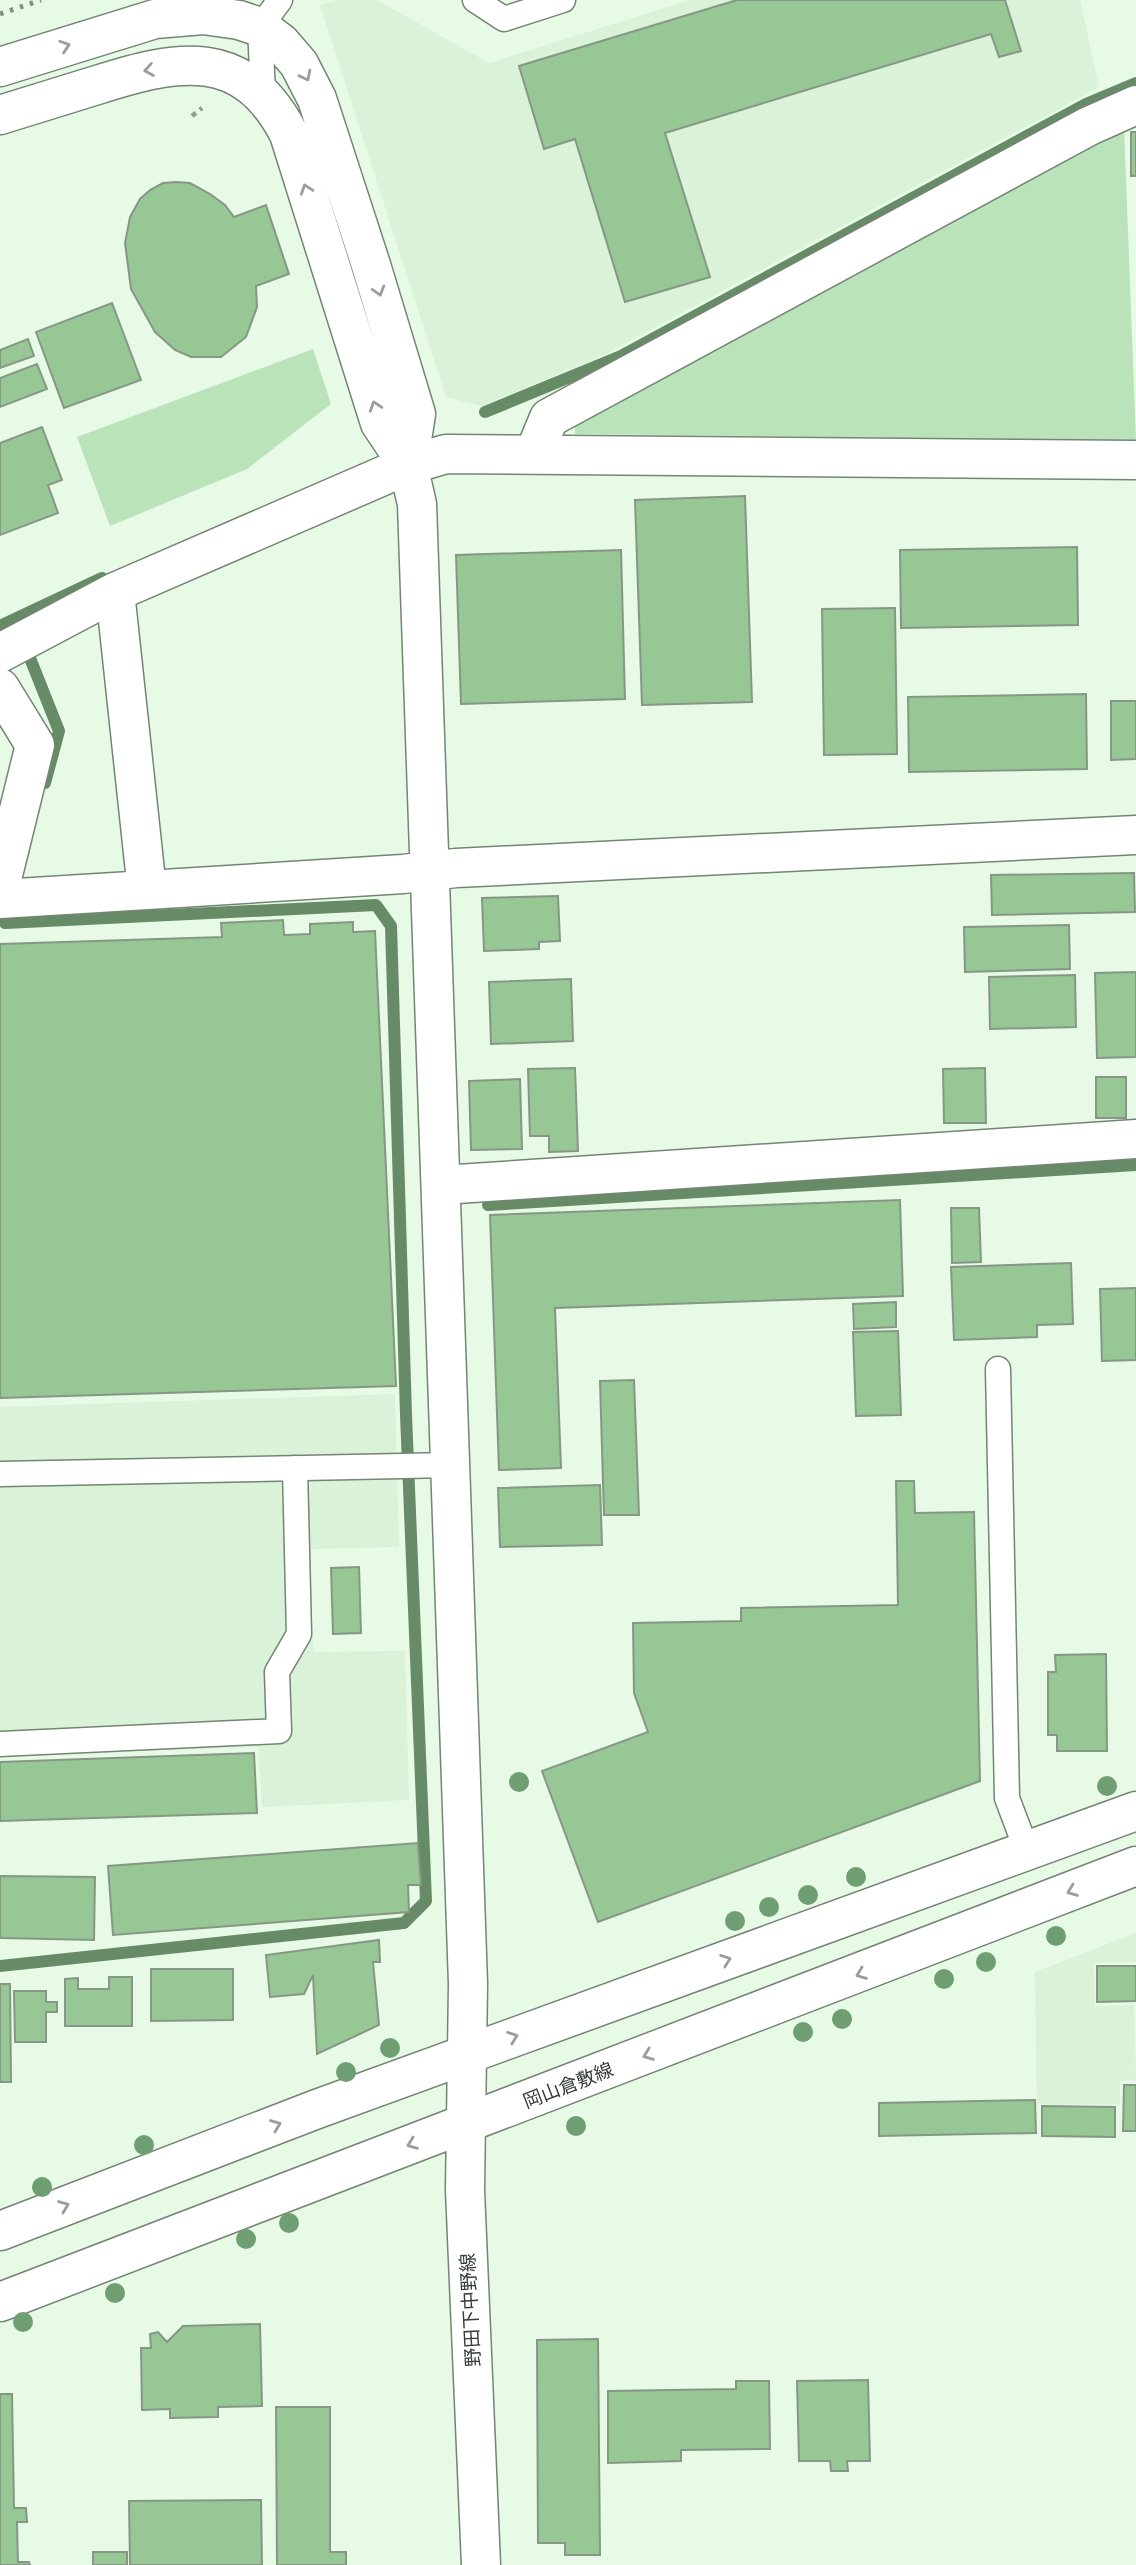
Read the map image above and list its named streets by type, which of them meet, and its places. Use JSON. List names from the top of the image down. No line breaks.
{"streets":{"street":["岡山倉敷線","野田下中野線"]},"crossings":[["岡山倉敷線","野田下中野線"]]}
